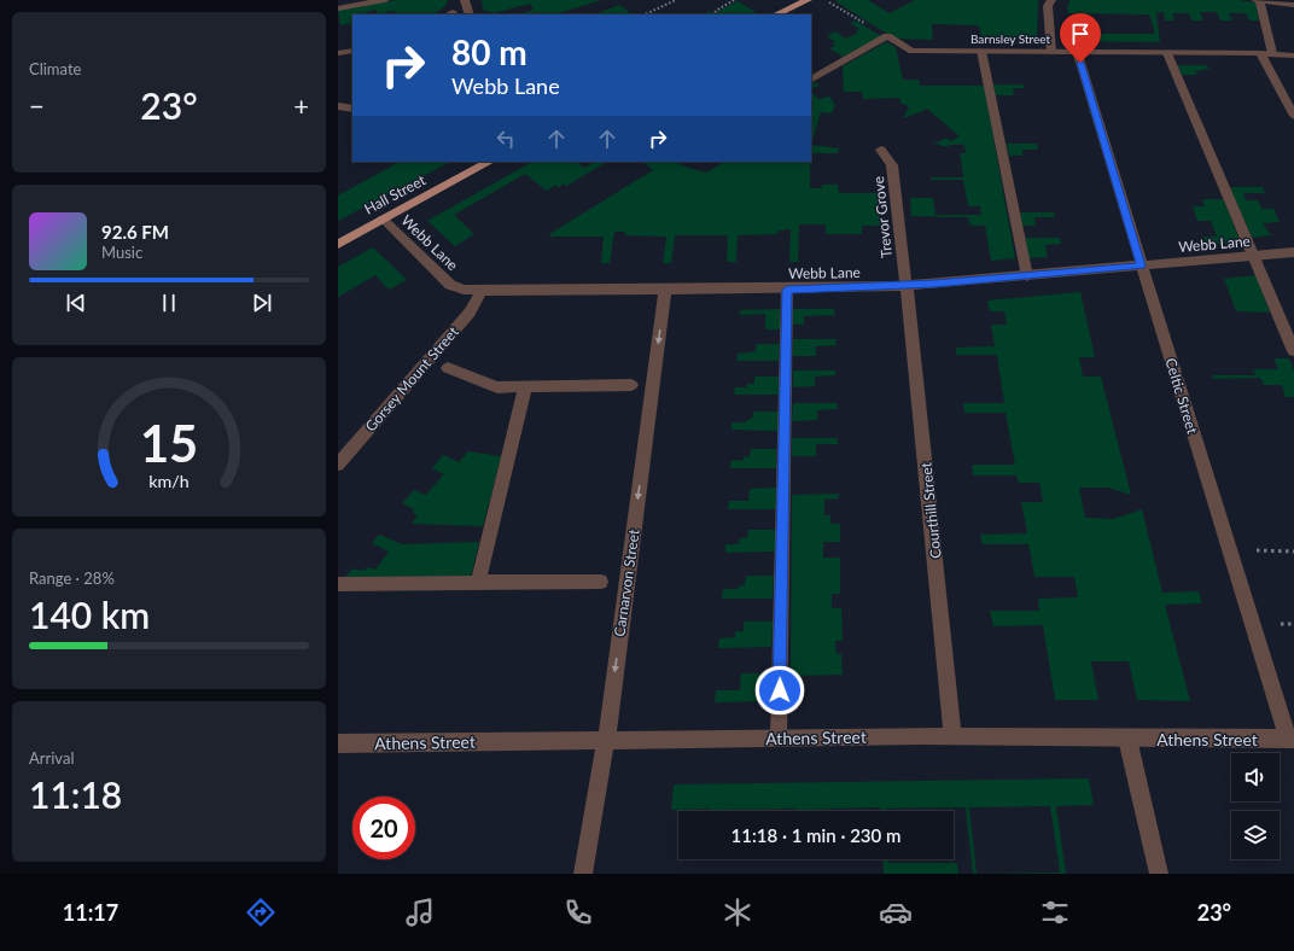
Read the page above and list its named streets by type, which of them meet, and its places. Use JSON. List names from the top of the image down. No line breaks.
{"streets":{"main road":["Hall Street"],"street":["Barnsley Street","Trevor Grove","Webb Lane","Gorsey Mount Street","Celtic Street","Courthill Street","Carnarvon Street","Athens Street"]},"crossings":[["Barnsley Street","Celtic Street"],["Hall Street","Webb Lane"],["Trevor Grove","Webb Lane"],["Trevor Grove","Courthill Street"],["Webb Lane","Gorsey Mount Street"],["Webb Lane","Celtic Street"],["Webb Lane","Courthill Street"],["Webb Lane","Carnarvon Street"],["Celtic Street","Athens Street"],["Courthill Street","Athens Street"],["Carnarvon Street","Athens Street"]],"one_way":["Carnarvon Street"],"page":{"tile":["Climate",["Range · 28%","140 km"],["Arrival","11:18"]],"turn":["80 m","Webb Lane"],"heat":["−","23°","+"],"song":["92.6 FM","Music"],"limit":"20","trip":"11:18 · 1 min · 230 m","tabs":["11:17","23°"],"gauge":["15","km/h"]}}
